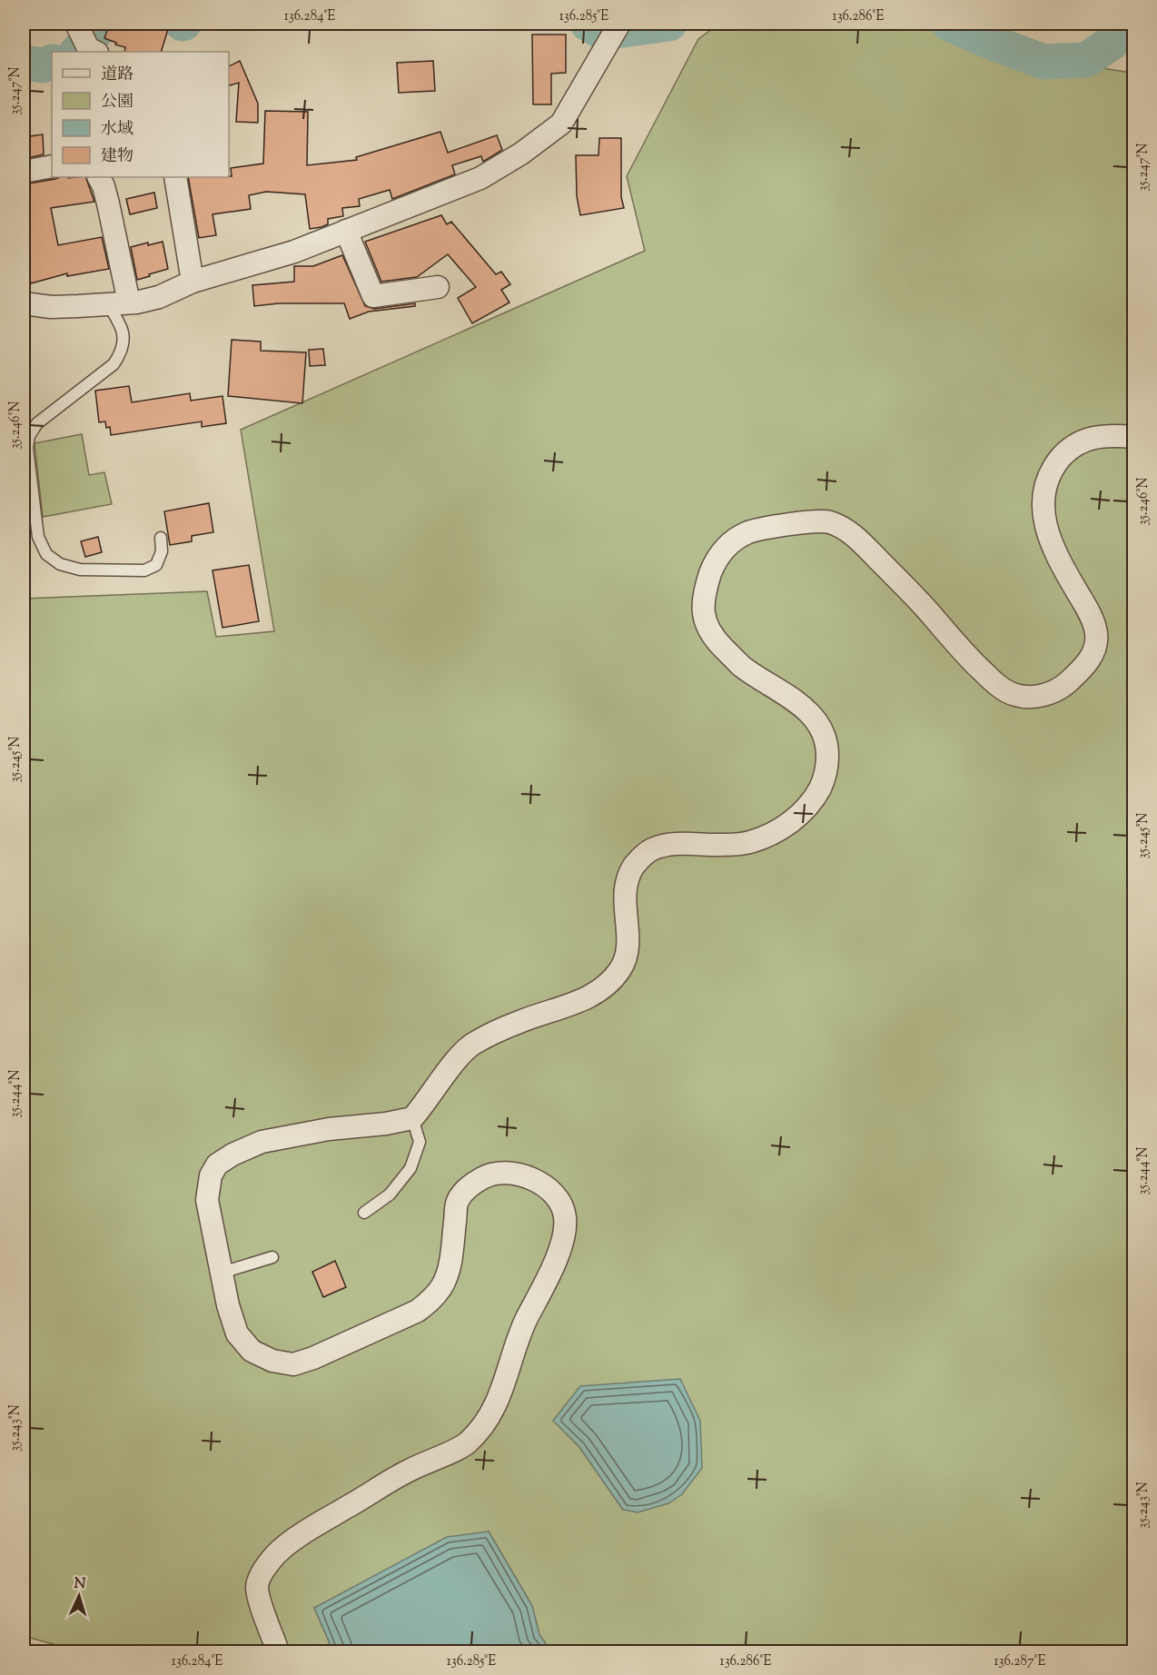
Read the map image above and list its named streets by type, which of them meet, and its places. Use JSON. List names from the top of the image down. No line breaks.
{"legend":["道路","公園","水域","建物"],"north":"top","coordinates":["136.284°E","136.285°E","136.286°E","35.247°N","35.246°N","35.245°N","35.244°N","35.243°N","136.287°E"]}
